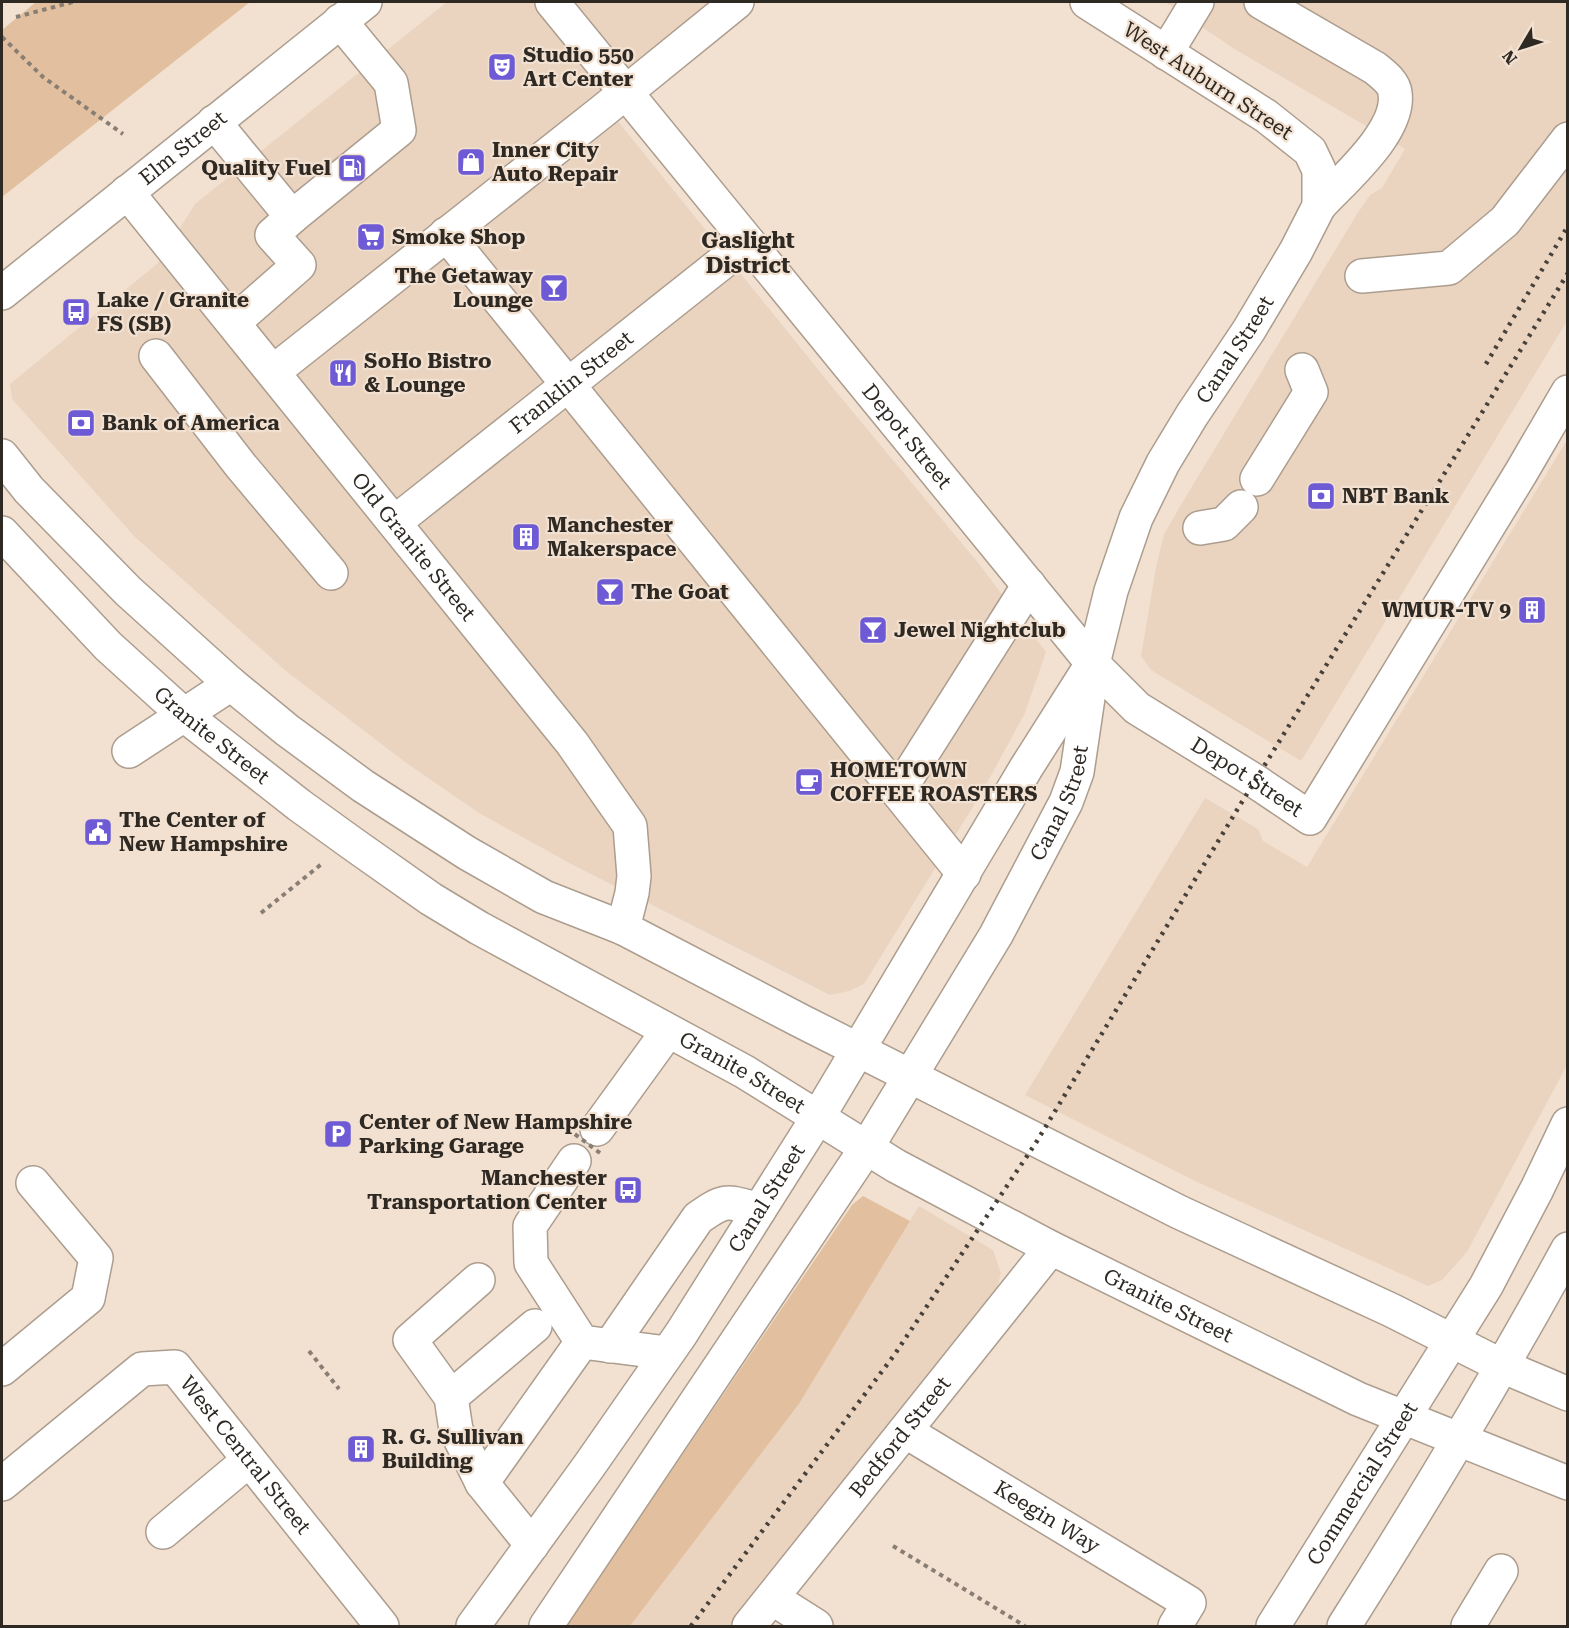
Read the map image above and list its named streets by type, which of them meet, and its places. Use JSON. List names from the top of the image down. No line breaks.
{"streets":{"street":["West Auburn Street","Elm Street","Canal Street","Franklin Street","Depot Street","Old Granite Street","Granite Street","Bedford Street","West Central Street","Commercial Street","Keegin Way"]},"crossings":[["West Auburn Street","Canal Street"],["Elm Street","Old Granite Street"],["Canal Street","Depot Street"],["Canal Street","Granite Street"],["Franklin Street","Depot Street"],["Franklin Street","Old Granite Street"],["Granite Street","Bedford Street"],["Granite Street","Commercial Street"],["Bedford Street","Keegin Way"]],"districts":["Gaslight District"],"places":{"theatre":["Studio 550 Art Center"],"shop":["Inner City Auto Repair"],"fuel station":["Quality Fuel"],"supermarket":["Smoke Shop"],"bar":["The Getaway Lounge","The Goat","Jewel Nightclub"],"bus stop":["Lake / Granite FS (SB)","Manchester Transportation Center"],"restaurant":["SoHo Bistro & Lounge"],"bank":["Bank of America","NBT Bank"],"building":["Manchester Makerspace","WMUR-TV 9","R. G. Sullivan Building"],"cafe":["HOMETOWN COFFEE ROASTERS"],"public building":["The Center of New Hampshire"],"parking":["Center of New Hampshire Parking Garage"]},"north":"bottom left"}
